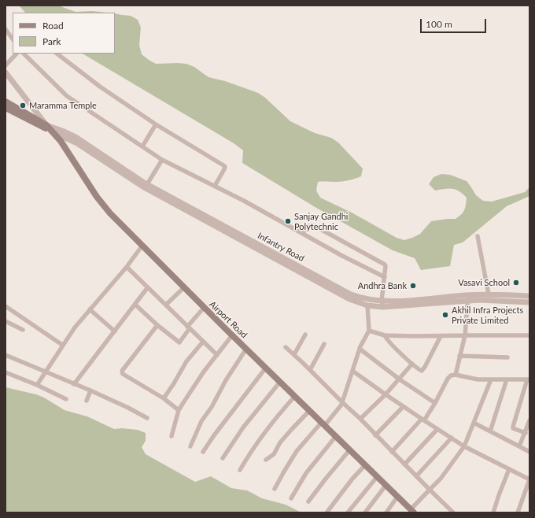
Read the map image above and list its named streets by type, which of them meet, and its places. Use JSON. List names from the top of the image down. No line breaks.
{"streets":{"main road":["Airport Road"],"street":["Infantry Road"]},"crossings":[["Infantry Road","Airport Road"]],"places":["Maramma Temple","Sanjay Gandhi Polytechnic","Vasavi School","Andhra Bank","Akhil Infra Projects Private Limited"],"legend":["Road","Park"],"scale_bar":"100 m"}
